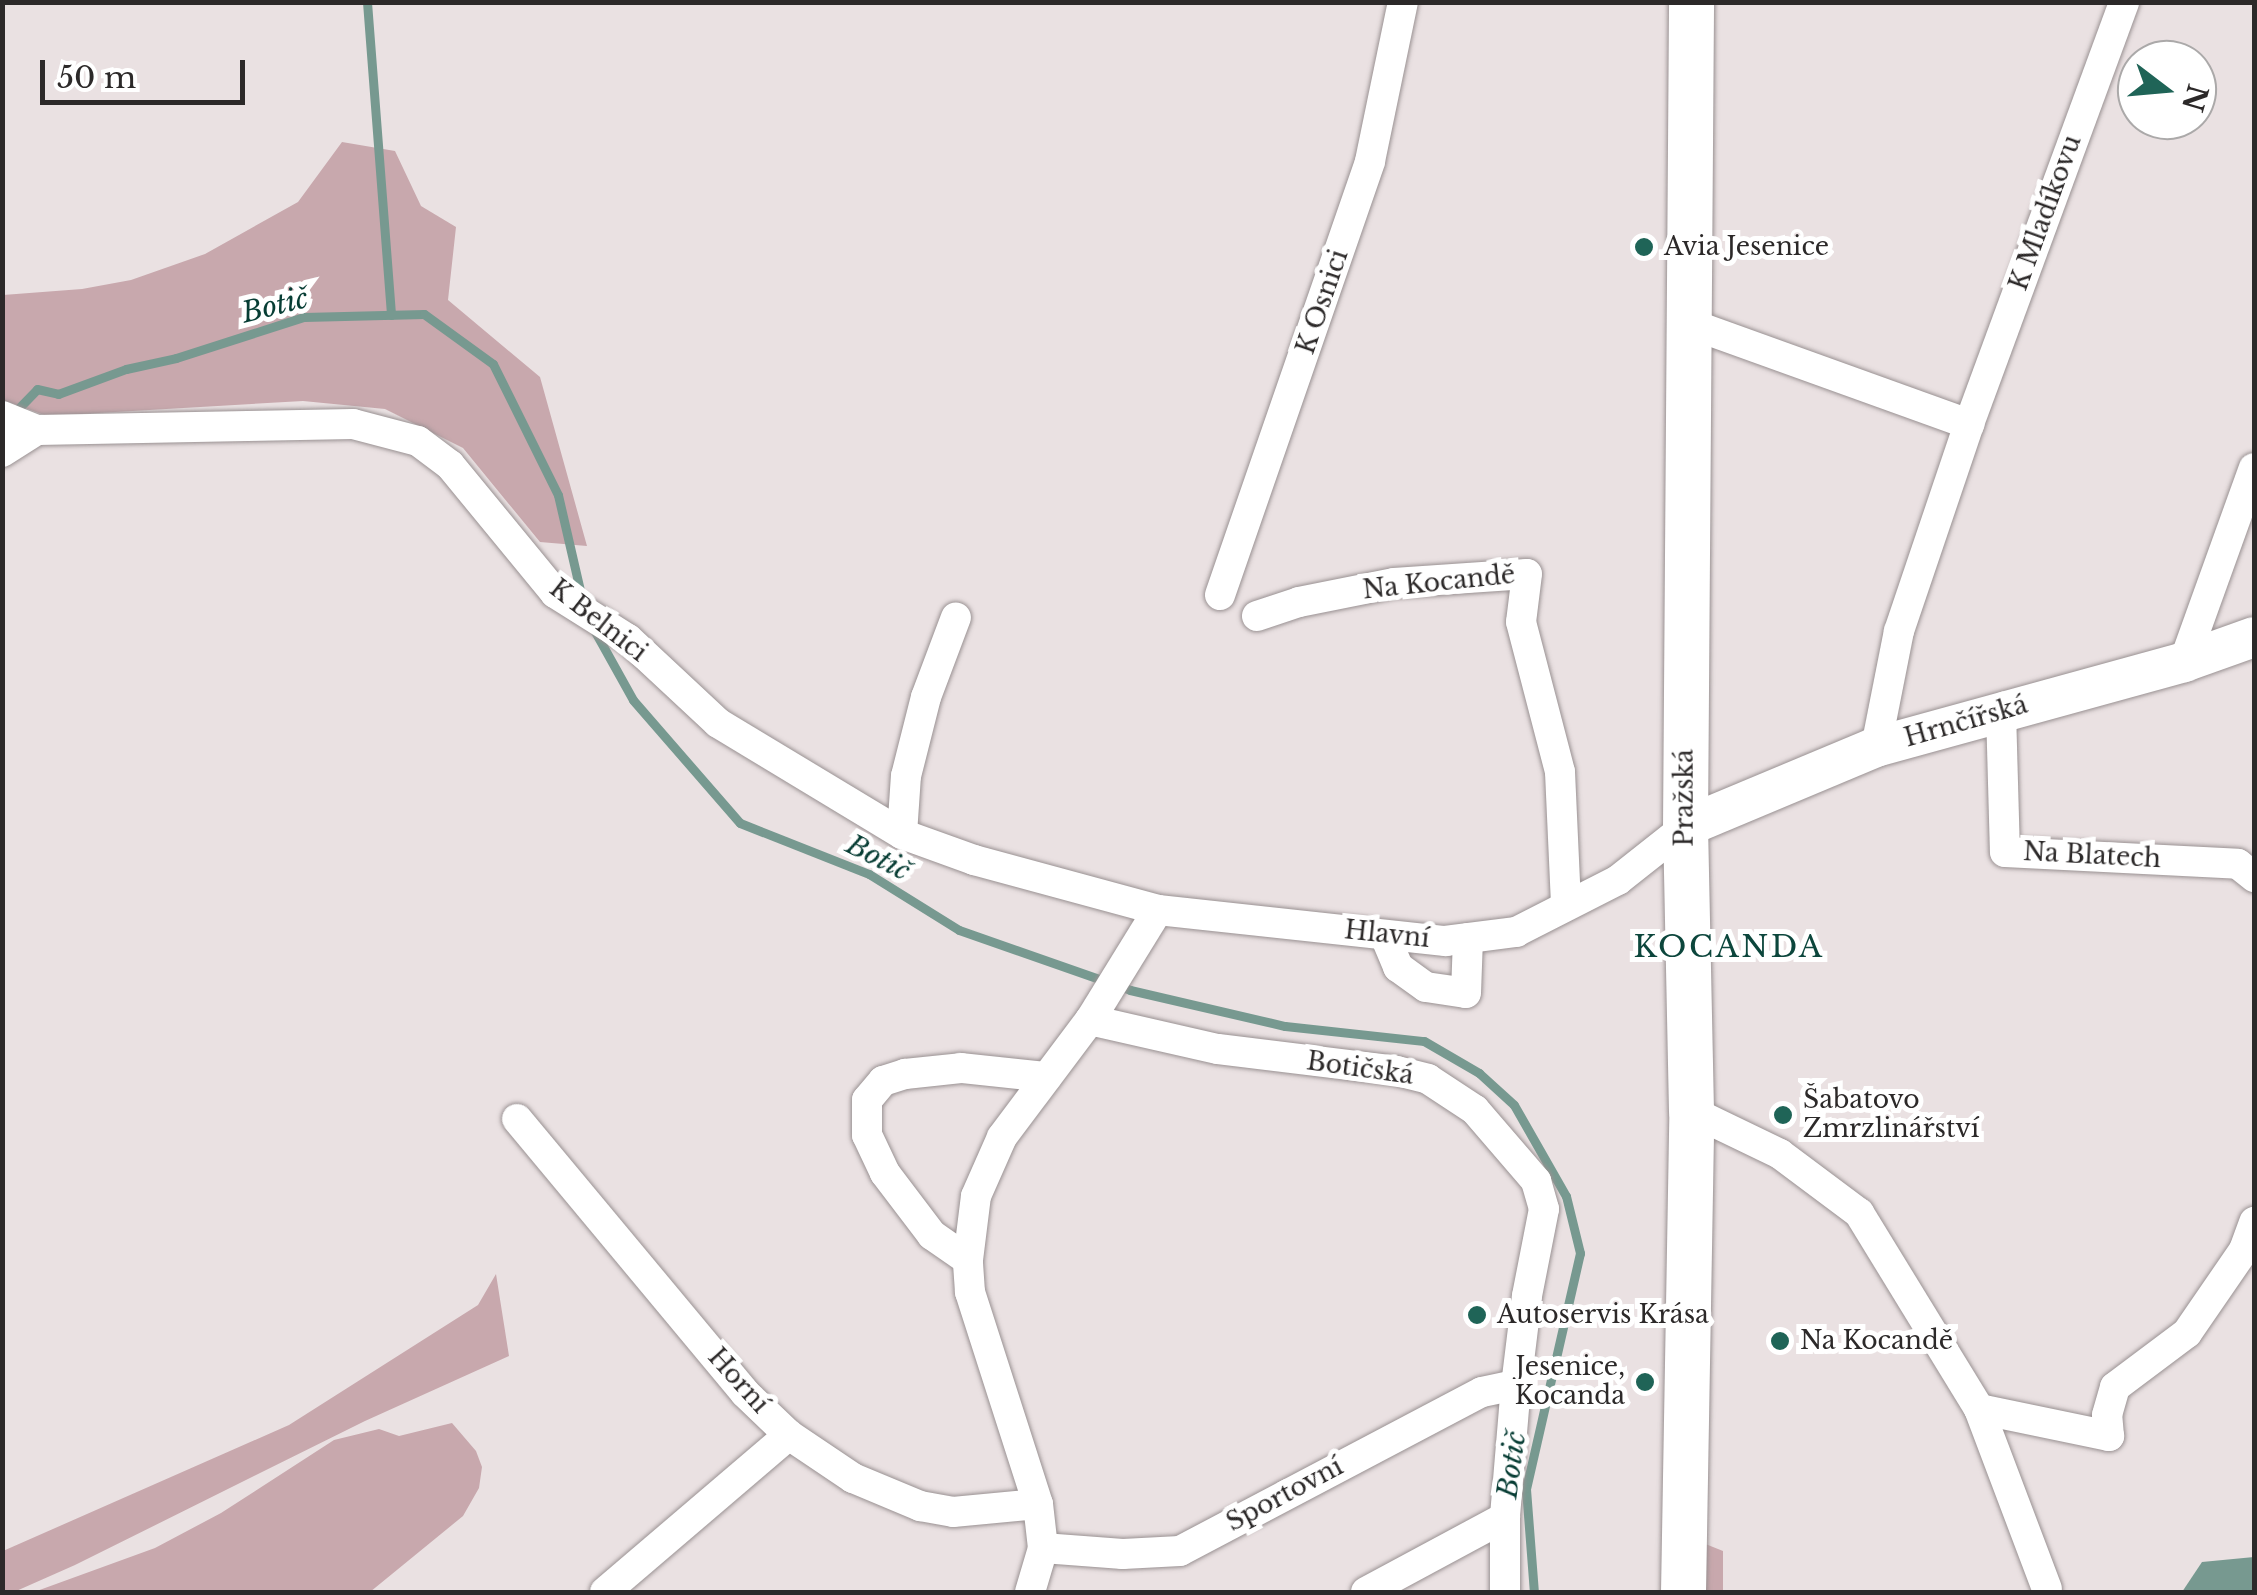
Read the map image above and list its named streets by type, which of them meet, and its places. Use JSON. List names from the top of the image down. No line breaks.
{"streets":{"main road":["Pražská"],"street":["K Mladíkovu","K Osnici","Na Kocandě","K Belnici","Hrnčířská","Na Blatech","Hlavní","Botičská","Horní","Sportovní"]},"crossings":[["K Mladíkovu","Hrnčířská"],["Na Kocandě","Hlavní"],["K Belnici","Hlavní"],["Hrnčířská","Pražská"],["Hrnčířská","Na Blatech"],["Hrnčířská","Hlavní"],["Pražská","Hlavní"],["Botičská","Sportovní"]],"districts":["KOCANDA"],"water":["Botič"],"places":["Avia Jesenice","Šabatovo Zmrzlinářství","Autoservis Krása","Na Kocandě","Jesenice, Kocanda"],"scale_bar":"50 m","north":"right"}
